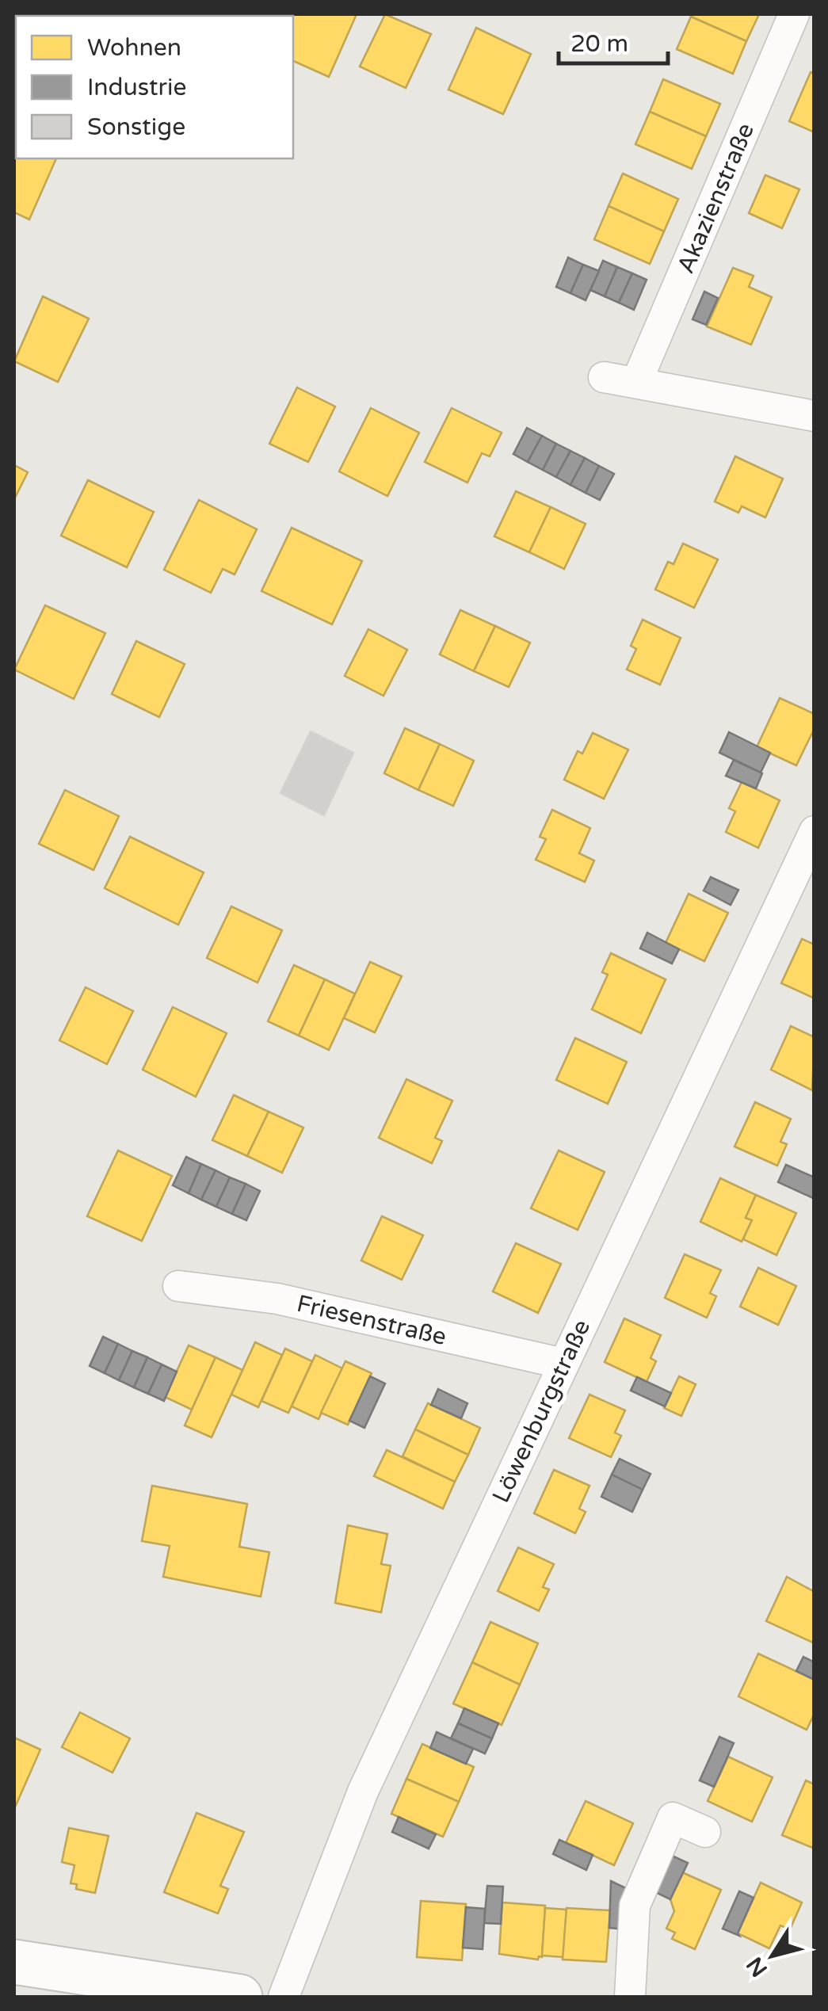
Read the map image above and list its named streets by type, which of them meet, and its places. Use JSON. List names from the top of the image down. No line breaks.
{"streets":{"street":["Akazienstraße","Friesenstraße","Löwenburgstraße"]},"crossings":[["Friesenstraße","Löwenburgstraße"]],"legend":["Wohnen","Industrie","Sonstige"],"scale_bar":"20 m","north":"bottom left"}
